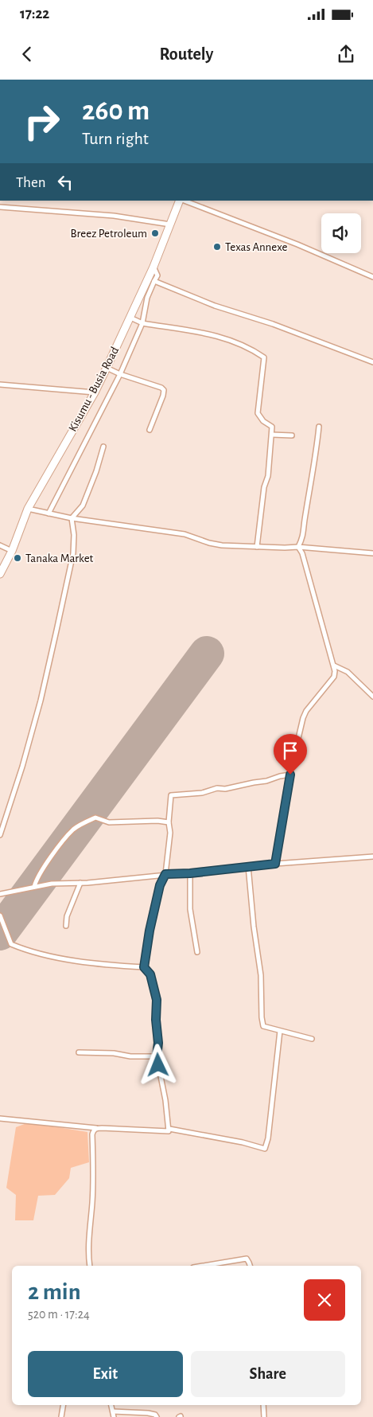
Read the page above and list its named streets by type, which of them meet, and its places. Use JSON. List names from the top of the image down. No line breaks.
{"streets":{"highway":["Kisumu - Busia Road"]},"places":["Breez Petroleum","Texas Annexe","Tanaka Market"],"page":{"status":"17:22","header":"Routely","turn":["260 m","Turn right"],"then":"Then","heading":["2 min","520 m · 17:24"],"buttons":["Exit","Share"]}}
